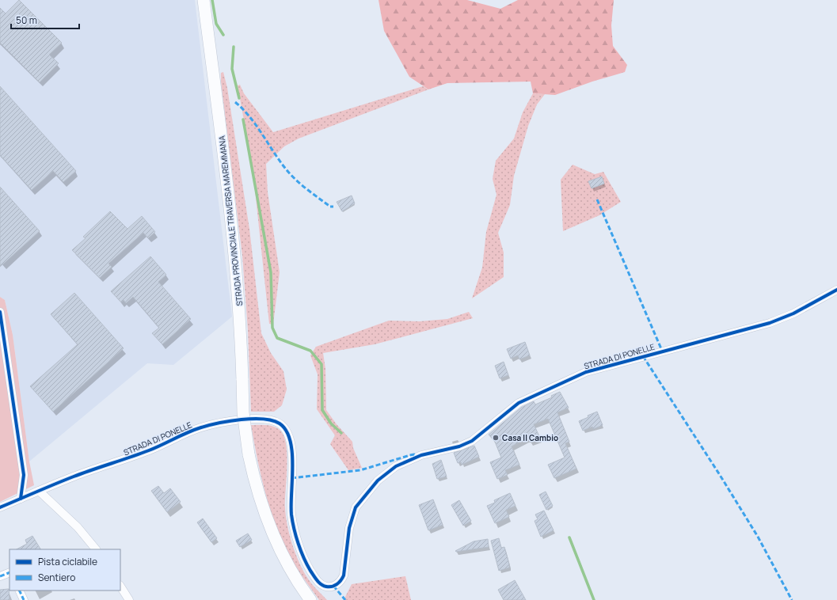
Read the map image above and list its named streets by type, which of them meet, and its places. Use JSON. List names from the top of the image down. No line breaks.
{"streets":{"main road":["STRADA PROVINCIALE TRAVERSA MAREMMANA"],"street":["STRADA DI PONELLE"]},"places":["Casa Il Cambio"],"legend":["Pista ciclabile","Sentiero"],"scale_bar":"50 m"}
